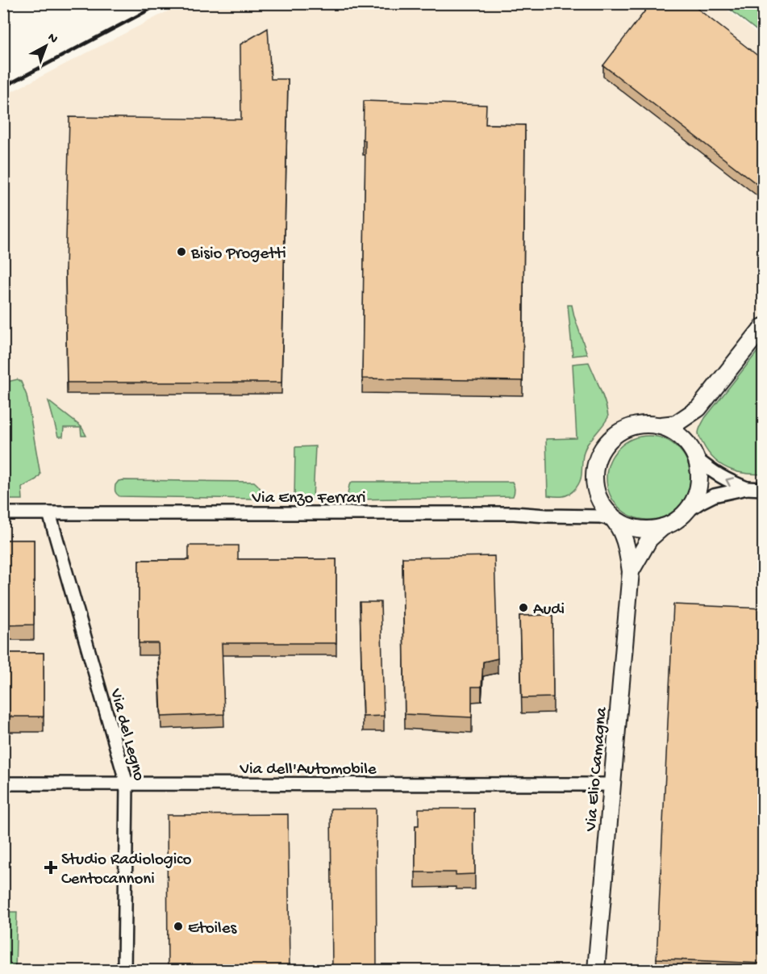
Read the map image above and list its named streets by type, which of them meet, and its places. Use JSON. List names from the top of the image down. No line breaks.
{"streets":{"street":["Via Enzo Ferrari","Via del Legno","Via dell'Automobile","Via Elio Camagna"]},"crossings":[["Via Enzo Ferrari","Via del Legno"],["Via Enzo Ferrari","Via Elio Camagna"],["Via del Legno","Via dell'Automobile"],["Via dell'Automobile","Via Elio Camagna"]],"places":{"other":["Bisio Progetti","Audi","Etoiles"],"health":["Studio Radiologico Centocannoni"]},"north":"top right"}
